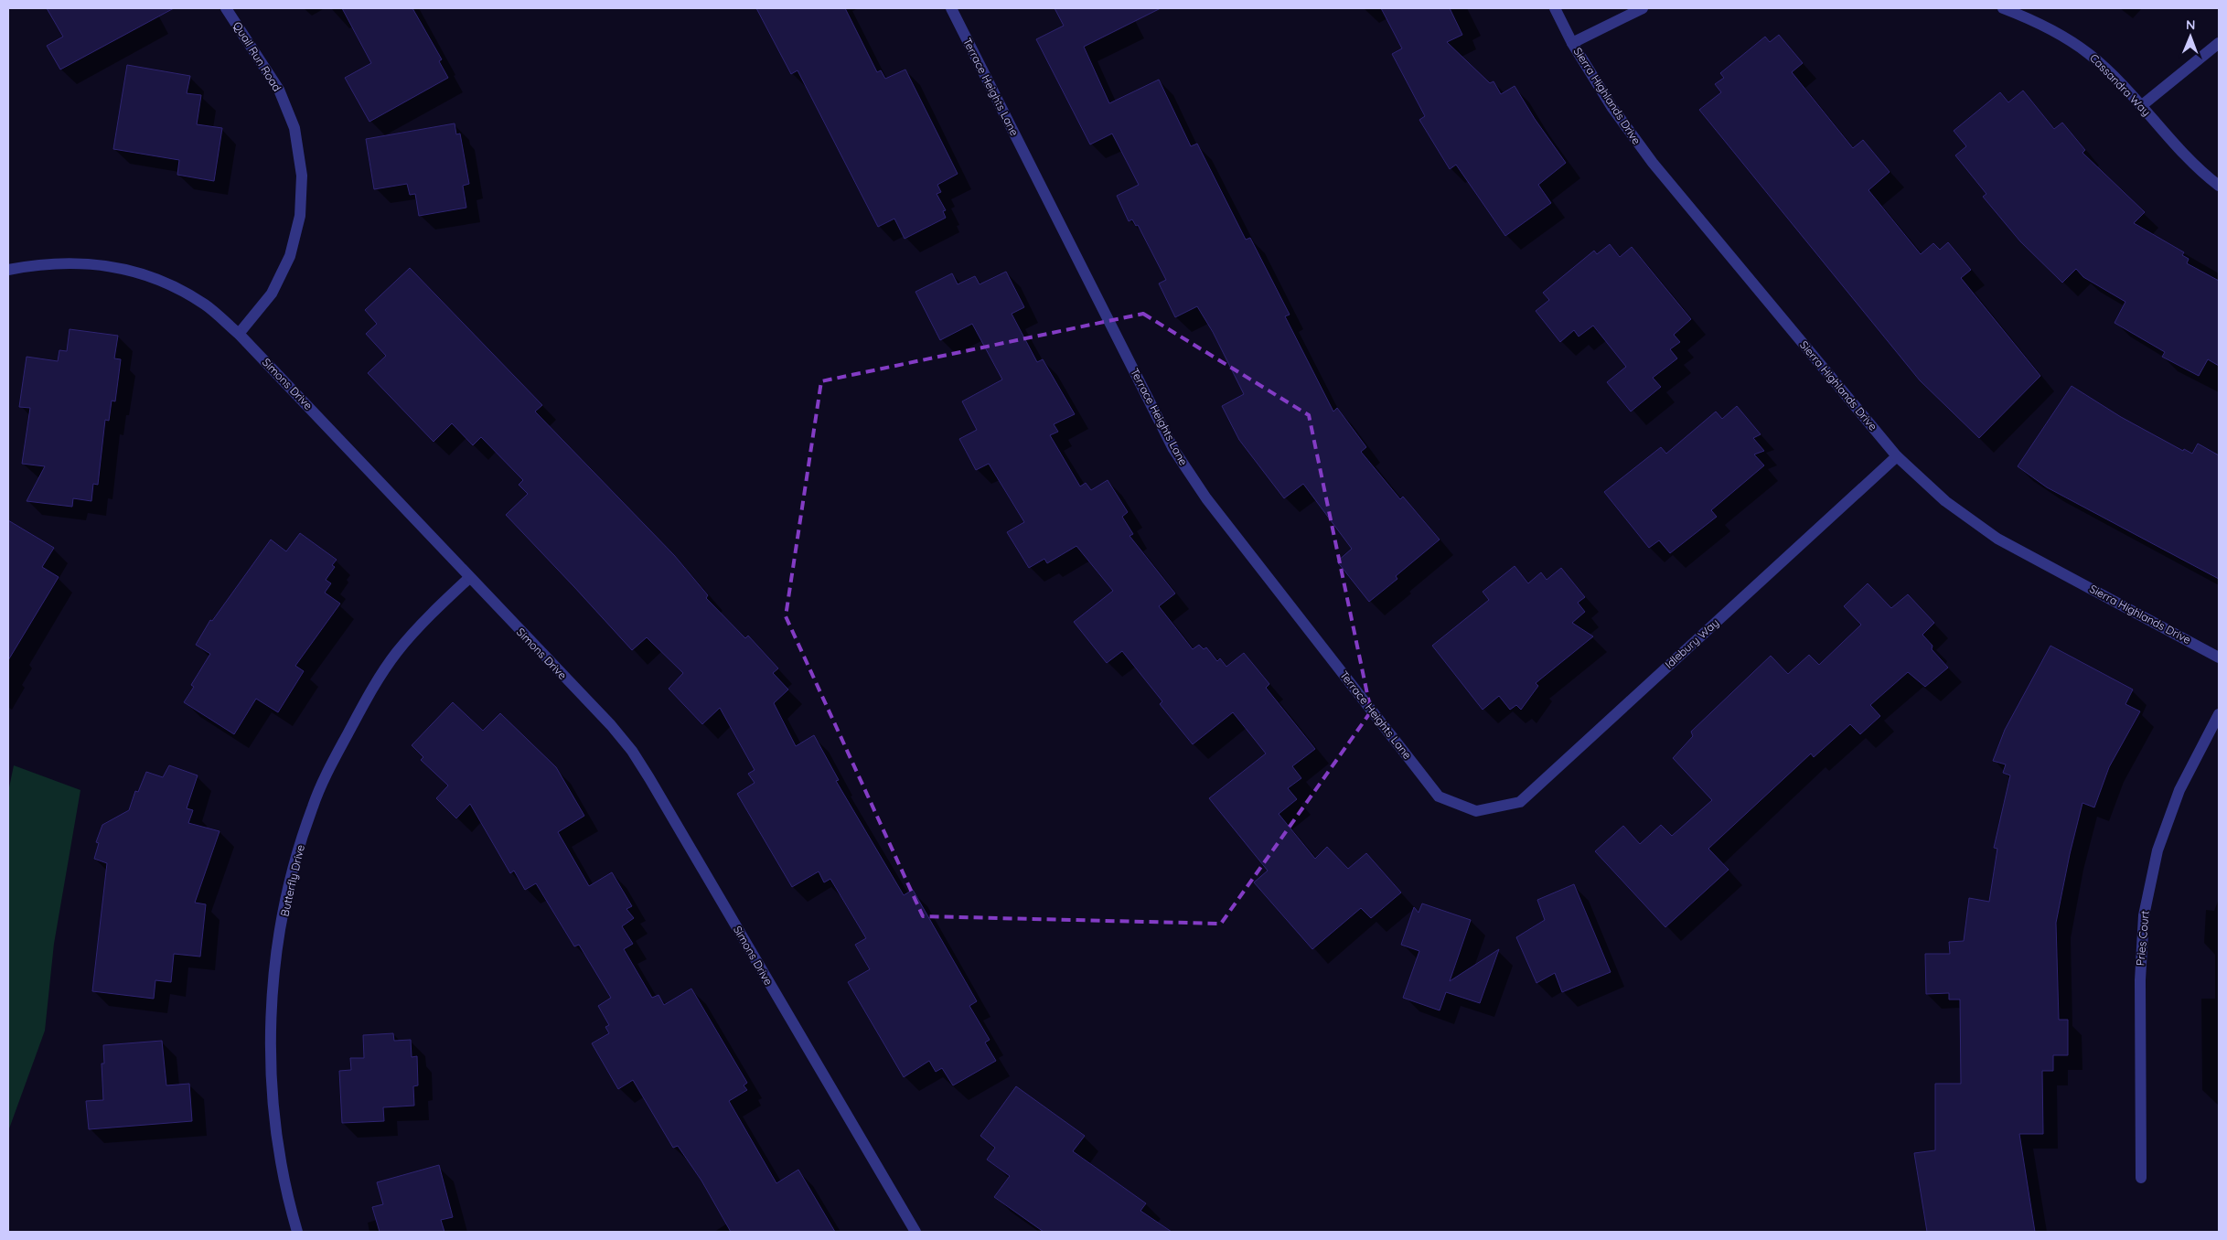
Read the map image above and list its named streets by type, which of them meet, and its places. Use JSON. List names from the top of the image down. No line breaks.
{"streets":{"street":["Quail Run Road","Cassandra Way","Terrace Heights Lane","Sierra Highlands Drive","Simons Drive","Idlebury Way","Butterfly Drive","Pries Court"]},"crossings":[["Quail Run Road","Simons Drive"],["Terrace Heights Lane","Idlebury Way"],["Sierra Highlands Drive","Idlebury Way"],["Simons Drive","Butterfly Drive"]],"north":"top"}
